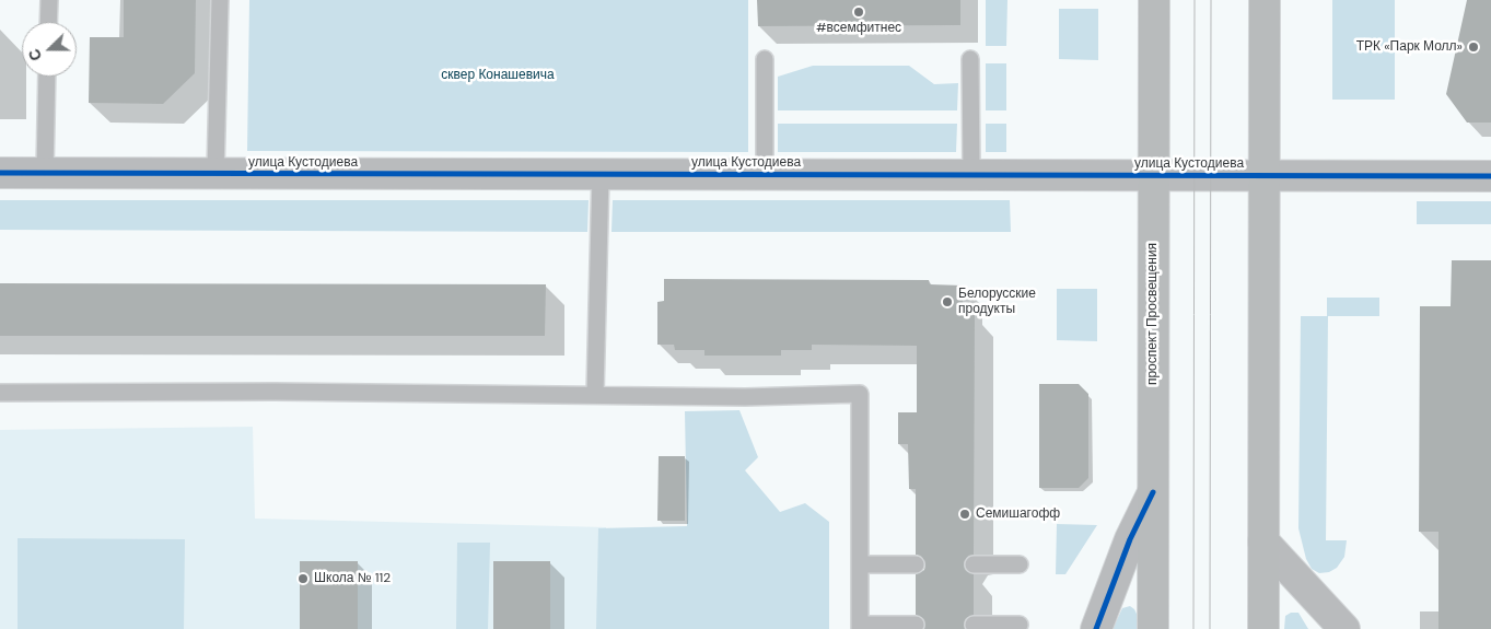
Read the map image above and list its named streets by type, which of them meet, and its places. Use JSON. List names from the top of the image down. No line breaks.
{"streets":{"main road":["проспект Просвещения"],"street":["улица Кустодиева"]},"crossings":[["улица Кустодиева","проспект Просвещения"]],"parks":["сквер Конашевича"],"places":["#всемфитнес","ТРК «Парк Молл»","Белорусские продукты","Семишагофф","Школа № 112"],"north":"left"}
